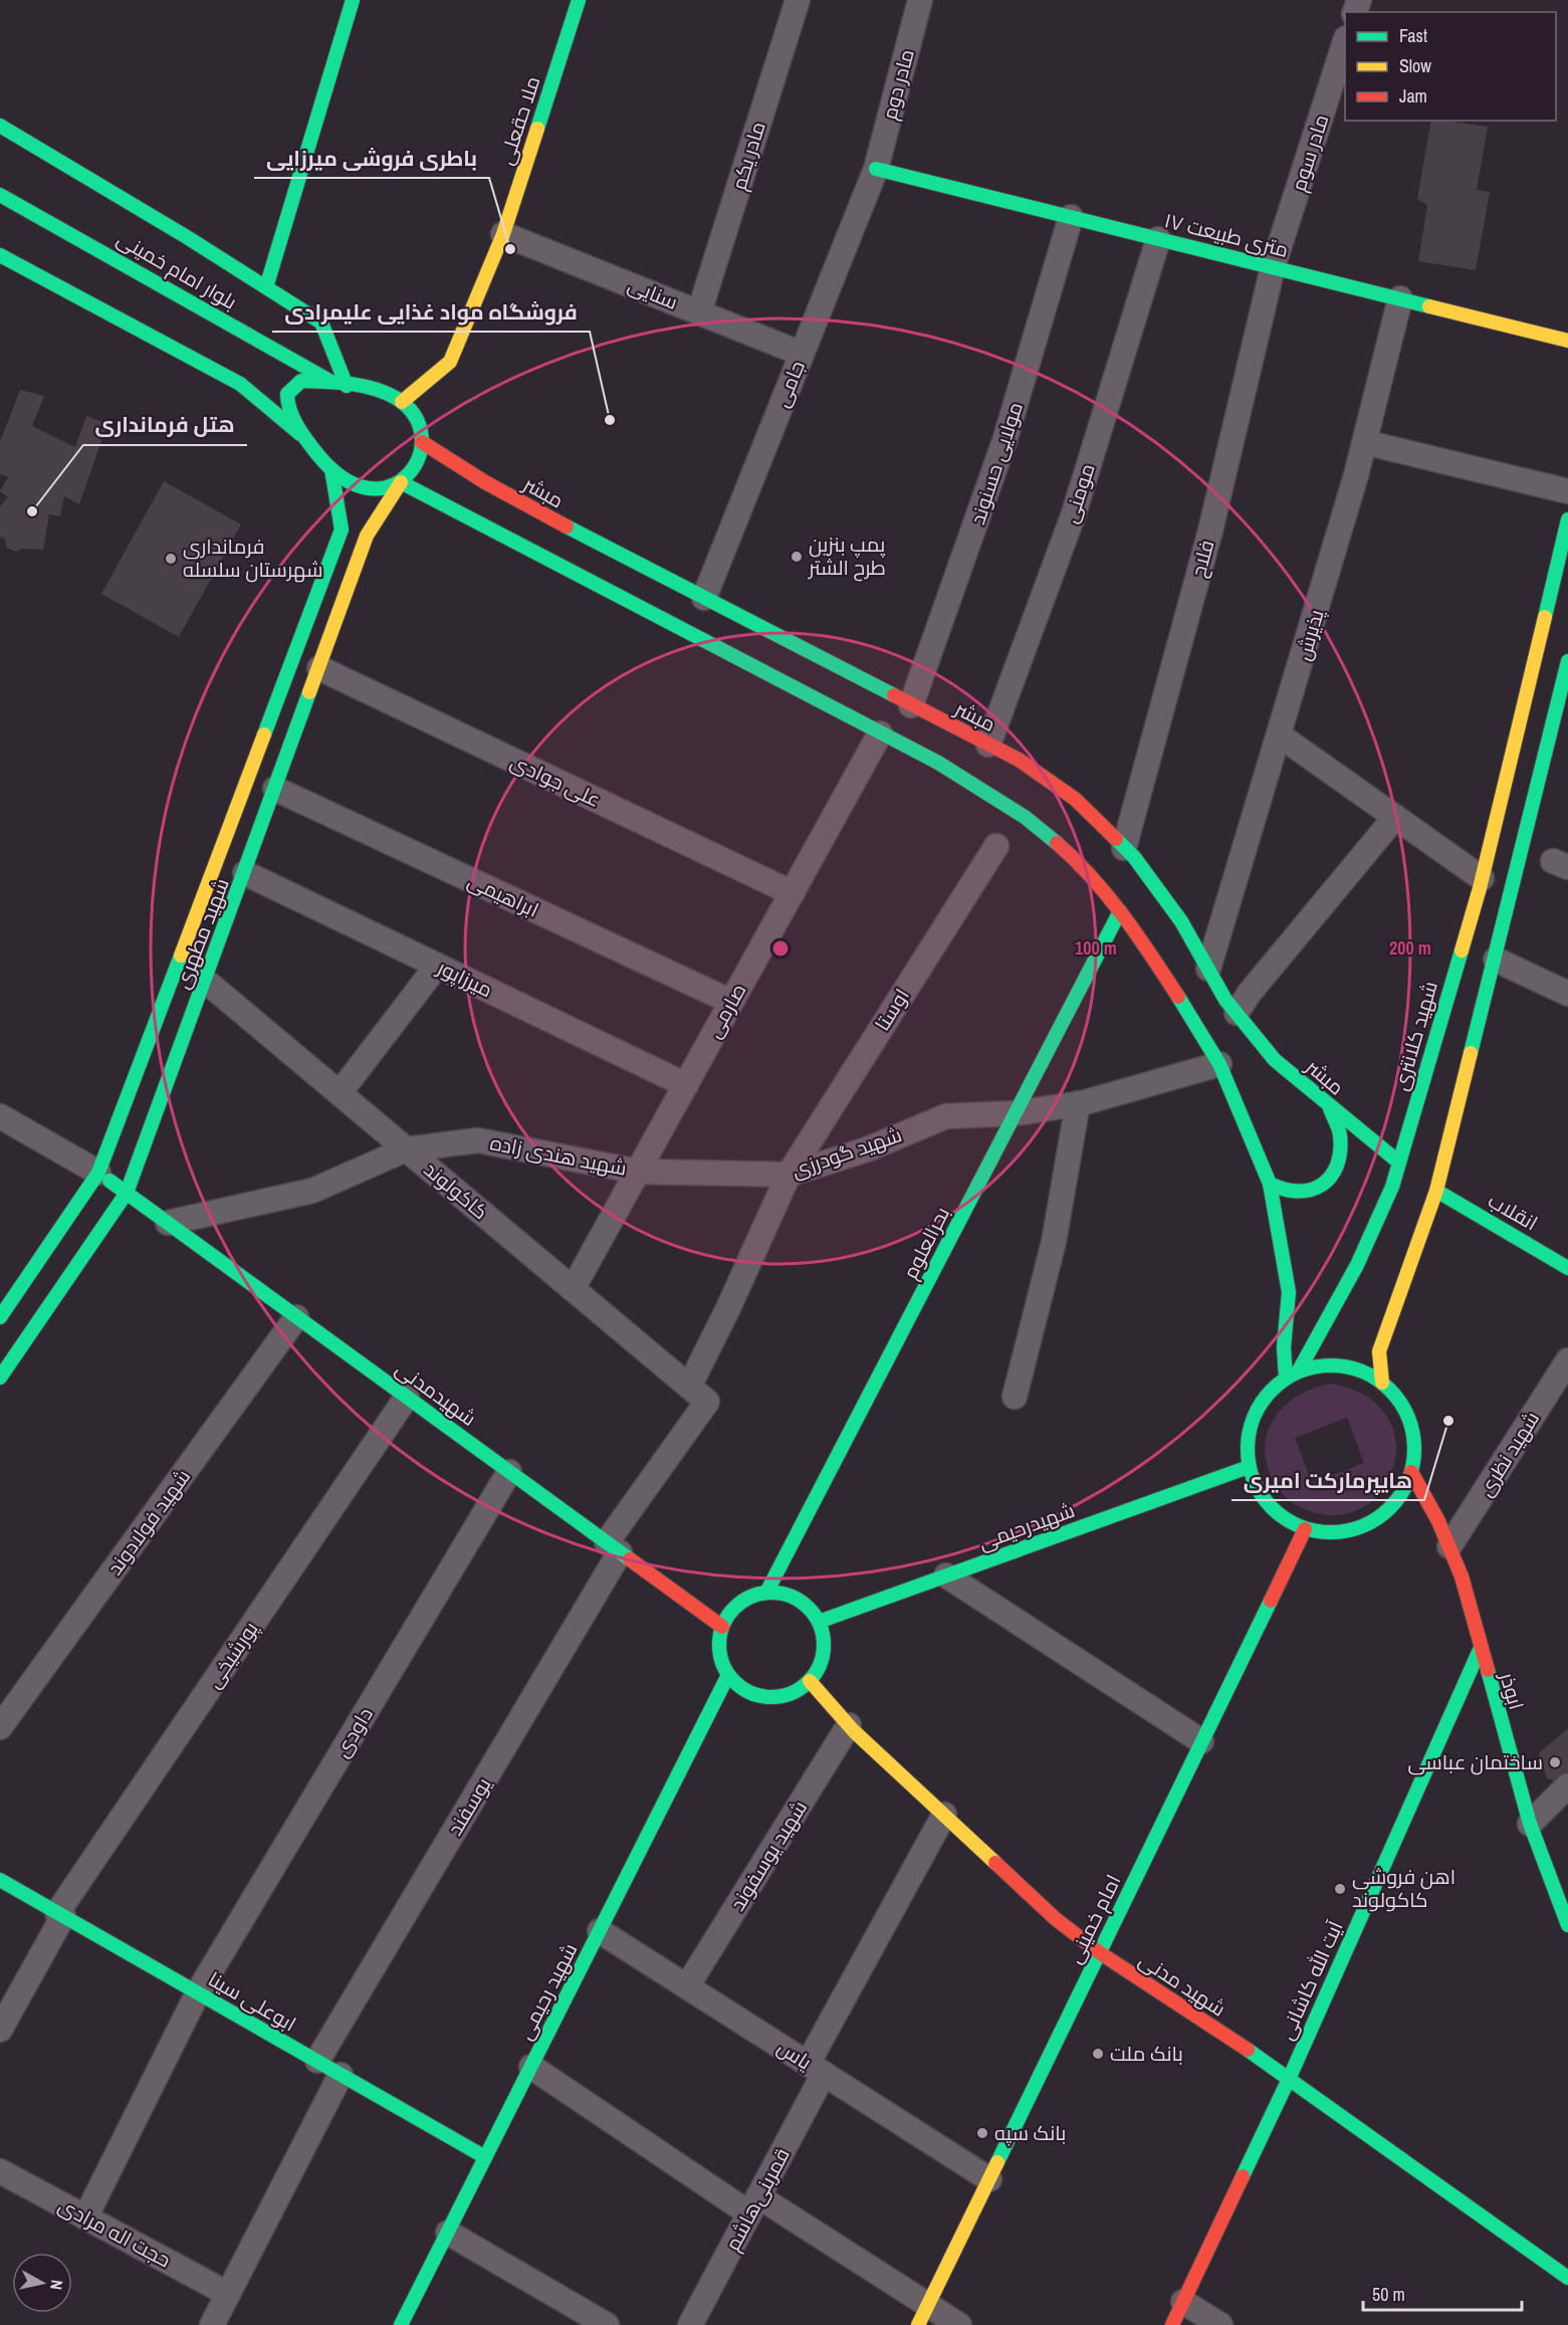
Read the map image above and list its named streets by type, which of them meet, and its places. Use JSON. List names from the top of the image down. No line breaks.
{"streets":{"main road":["ملا حقعلی","۱۷ متری طبیعت","بلوار امام خمینی","مبشر","شهید مطهری","شهید کلانتری","انقلاب","بحرالعلوم","شهیدمدنی","شهیدرحیمی","ابوذر","امام خمینی","آیت الله کاشانی","شهید مدنی","شهید رحیمی","ابوعلی سینا"],"street":["مادر دوم","مادر سوم","مادر یکم","سنایی","جامی","مولایی حسنوند","مومنی","فلاح","پذیرش","علی جوادی","ابراهیمی","میرزاپور","اوستا","صارمی","شهید گودرزی","شهید هندی زاده","کاکولوند","شهید نظری","شهید فولادوند","پورشیخی","داودی","یوسفند","شهید یوسفوند","یاس","قمربنی‌هاشم","حجت اله مرادی"]},"crossings":[["مادر دوم","۱۷ متری طبیعت"],["مادر دوم","جامی"],["ملا حقعلی","بلوار امام خمینی"],["ملا حقعلی","سنایی"],["ملا حقعلی","مبشر"],["ملا حقعلی","شهید مطهری"],["مادر سوم","۱۷ متری طبیعت"],["مادر سوم","فلاح"],["مادر یکم","سنایی"],["۱۷ متری طبیعت","جامی"],["۱۷ متری طبیعت","مولایی حسنوند"],["۱۷ متری طبیعت","مومنی"],["۱۷ متری طبیعت","فلاح"],["۱۷ متری طبیعت","پذیرش"],["بلوار امام خمینی","مبشر"],["بلوار امام خمینی","شهید مطهری"],["سنایی","جامی"],["جامی","مبشر"],["مولایی حسنوند","مبشر"],["مبشر","مومنی"],["مبشر","فلاح"],["مبشر","پذیرش"],["مبشر","شهید مطهری"],["مبشر","شهید کلانتری"],["علی جوادی","شهید مطهری"],["علی جوادی","صارمی"],["ابراهیمی","شهید مطهری"],["ابراهیمی","صارمی"],["شهید مطهری","میرزاپور"],["شهید مطهری","کاکولوند"],["شهید مطهری","شهیدمدنی"],["میرزاپور","صارمی"],["اوستا","شهید گودرزی"],["اوستا","کاکولوند"],["اوستا","یوسفند"],["صارمی","شهید گودرزی"],["صارمی","شهید هندی زاده"],["صارمی","کاکولوند"],["شهید کلانتری","شهیدرحیمی"],["شهید کلانتری","ابوذر"],["شهید کلانتری","امام خمینی"],["شهید گودرزی","شهید هندی زاده"],["شهید گودرزی","بحرالعلوم"],["شهید هندی زاده","کاکولوند"],["شهید هندی زاده","شهیدمدنی"],["کاکولوند","یوسفند"],["بحرالعلوم","شهیدمدنی"],["بحرالعلوم","شهیدرحیمی"],["بحرالعلوم","شهید مدنی"],["بحرالعلوم","شهید رحیمی"],["شهیدمدنی","شهید فولادوند"],["شهیدمدنی","شهیدرحیمی"],["شهیدمدنی","پورشیخی"],["شهیدمدنی","داودی"],["شهیدمدنی","یوسفند"],["شهیدمدنی","شهید مدنی"],["شهیدمدنی","شهید رحیمی"],["شهید نظری","ابوذر"],["شهیدرحیمی","ابوذر"],["شهیدرحیمی","امام خمینی"],["شهیدرحیمی","شهید مدنی"],["شهیدرحیمی","شهید رحیمی"],["پورشیخی","ابوعلی سینا"],["ابوذر","امام خمینی"],["ابوذر","آیت الله کاشانی"],["داودی","ابوعلی سینا"],["داودی","حجت اله مرادی"],["یوسفند","ابوعلی سینا"],["شهید یوسفوند","شهید مدنی"],["شهید یوسفوند","یاس"],["امام خمینی","شهید مدنی"],["امام خمینی","یاس"],["آیت الله کاشانی","شهید مدنی"],["شهید مدنی","شهید رحیمی"],["شهید مدنی","قمربنی‌هاشم"],["شهید رحیمی","ابوعلی سینا"],["شهید رحیمی","یاس"],["یاس","قمربنی‌هاشم"]],"places":["باطری فروشی میرزایی","فروشگاه مواد غذایی علیمرادی","هتل فرمانداری","پمپ بنزین طرح الشتر","فرمانداری شهرستان سلسله","هایپرمارکت امیری","ساختمان عباسی","اهن فروشی کاکولوند","بانک ملت","بانک سپه"],"legend":["Fast","Slow","Jam"],"scale_bar":"50 m","north":"right","rings":["100 m","200 m"]}
